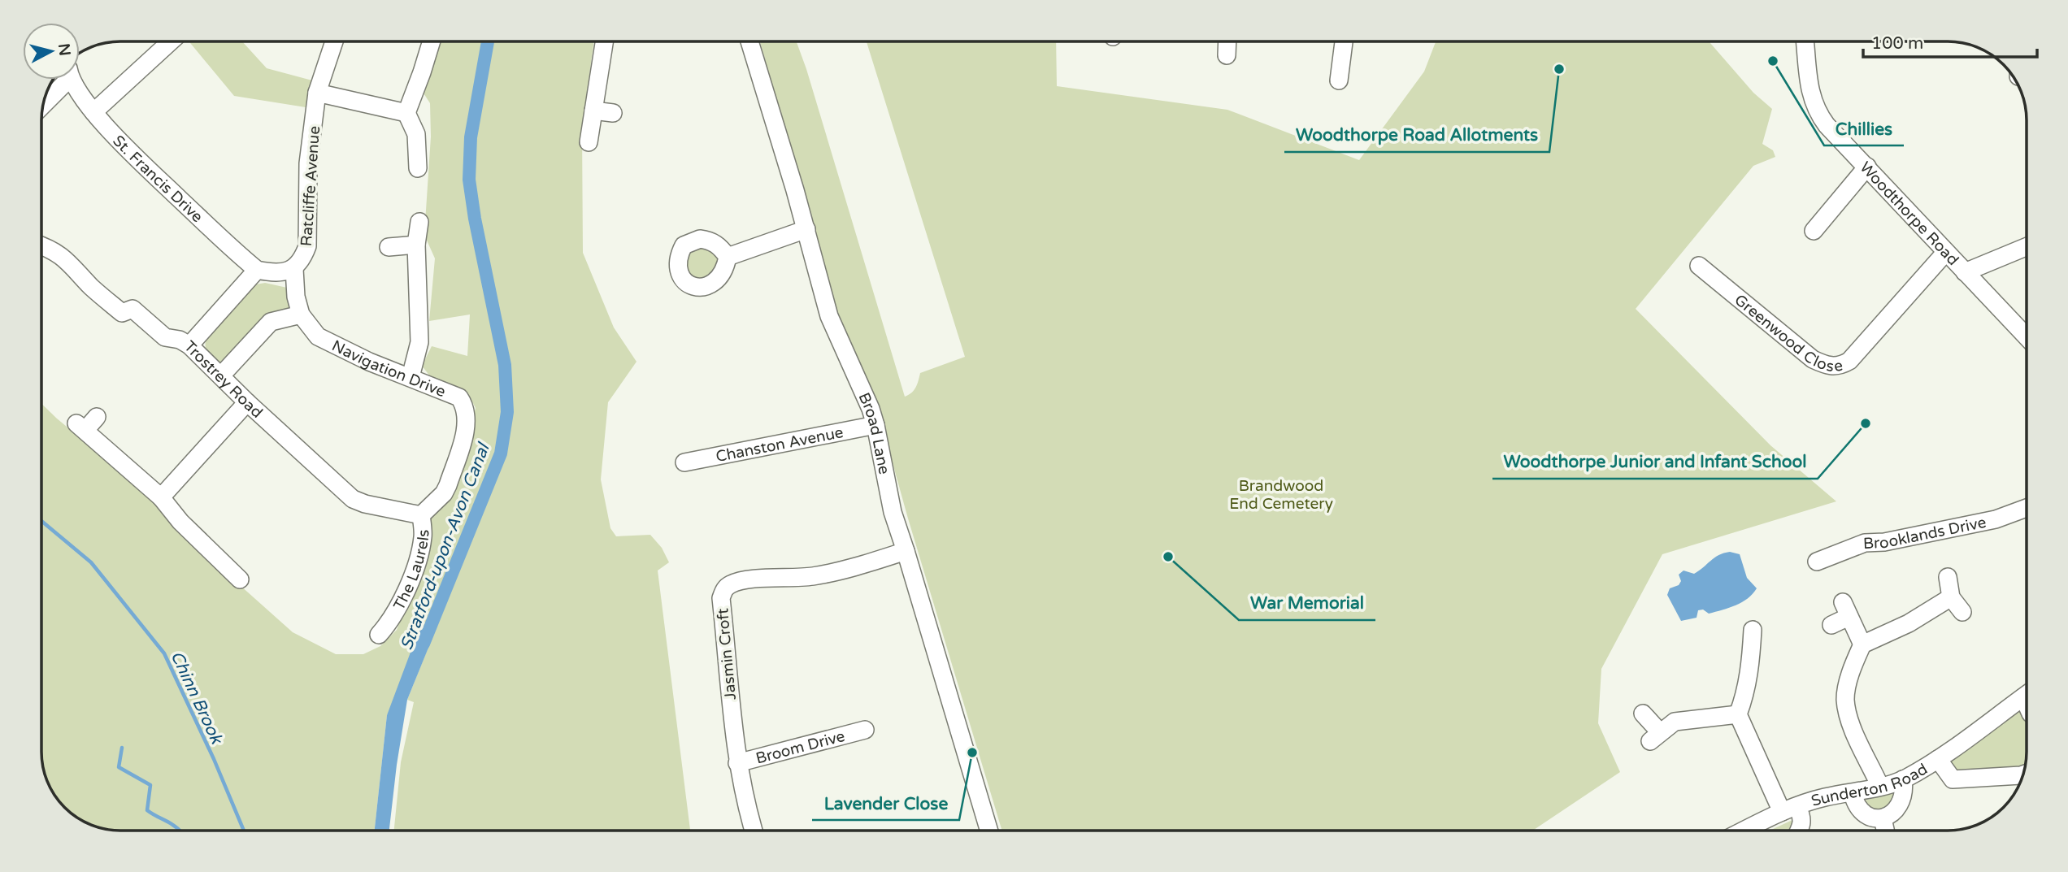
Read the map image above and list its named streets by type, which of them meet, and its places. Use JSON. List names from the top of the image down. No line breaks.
{"streets":{"street":["St. Francis Drive","Ratcliffe Avenue","Woodthorpe Road","Greenwood Close","Navigation Drive","Trostrey Road","Broad Lane","Chanston Avenue","Brooklands Drive","The Laurels","Jasmin Croft","Broom Drive","Sunderton Road"]},"crossings":[["St. Francis Drive","Ratcliffe Avenue"],["Ratcliffe Avenue","Navigation Drive"],["Woodthorpe Road","Greenwood Close"],["Navigation Drive","Trostrey Road"],["Navigation Drive","The Laurels"],["Trostrey Road","The Laurels"],["Broad Lane","Chanston Avenue"],["Broad Lane","Jasmin Croft"],["Jasmin Croft","Broom Drive"]],"water":["Stratford-upon-Avon Canal","Chinn Brook"],"parks":["Brandwood End Cemetery"],"places":["Chillies","Woodthorpe Road Allotments","Woodthorpe Junior and Infant School","War Memorial","Lavender Close"],"scale_bar":"100 m","north":"right"}
